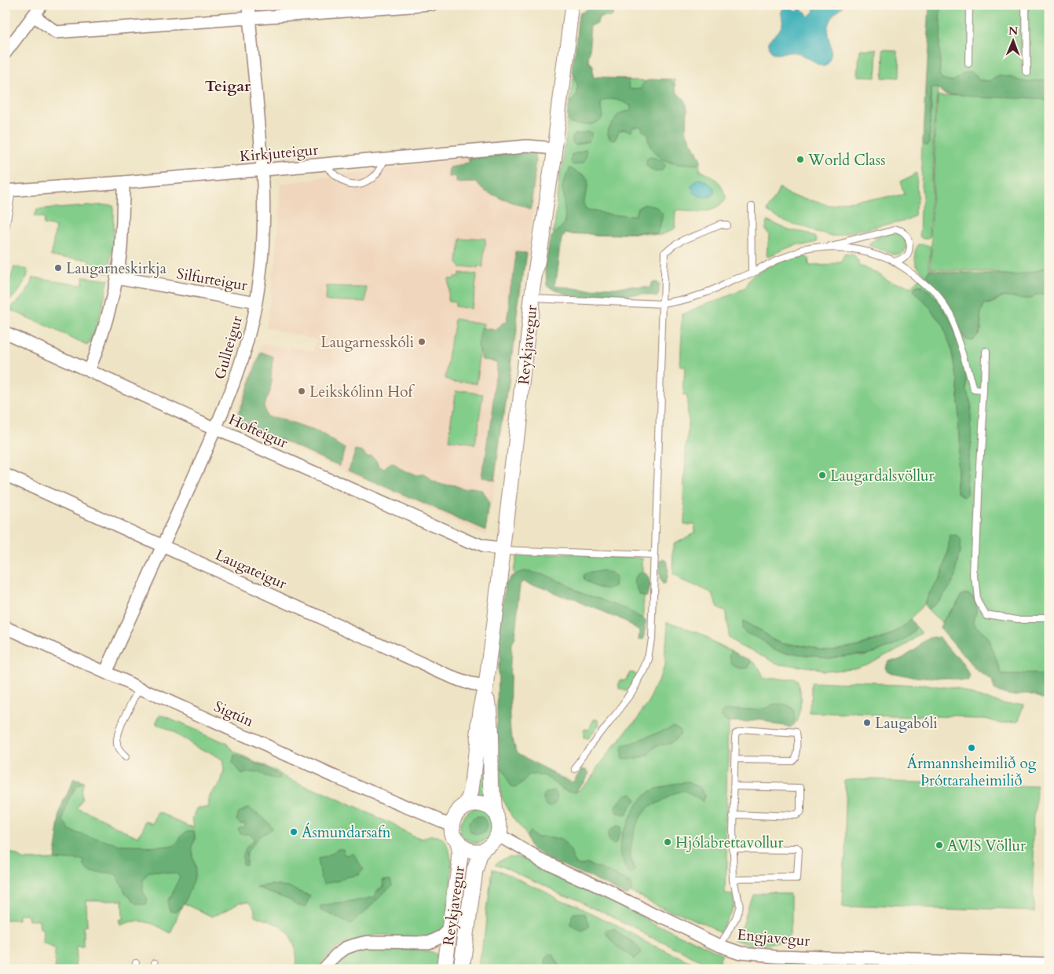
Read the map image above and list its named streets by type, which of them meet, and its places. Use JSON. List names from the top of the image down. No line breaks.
{"streets":{"street":["Kirkjuteigur","Silfurteigur","Reykjavegur","Gullteigur","Hofteigur","Laugateigur","Sigtún","Engjavegur"]},"crossings":[["Kirkjuteigur","Reykjavegur"],["Kirkjuteigur","Gullteigur"],["Silfurteigur","Gullteigur"],["Reykjavegur","Hofteigur"],["Reykjavegur","Laugateigur"],["Reykjavegur","Sigtún"],["Reykjavegur","Engjavegur"],["Gullteigur","Hofteigur"],["Gullteigur","Laugateigur"],["Gullteigur","Sigtún"],["Sigtún","Engjavegur"]],"districts":["Teigar"],"places":["World Class","Laugarneskirkja","Laugarnesskóli","Leikskólinn Hof","Laugardalsvöllur","Laugabóli","Ármannsheimilið og Þróttaraheimilið","Ásmundarsafn","Hjólabrettavollur","AVIS Völlur"],"north":"top"}
